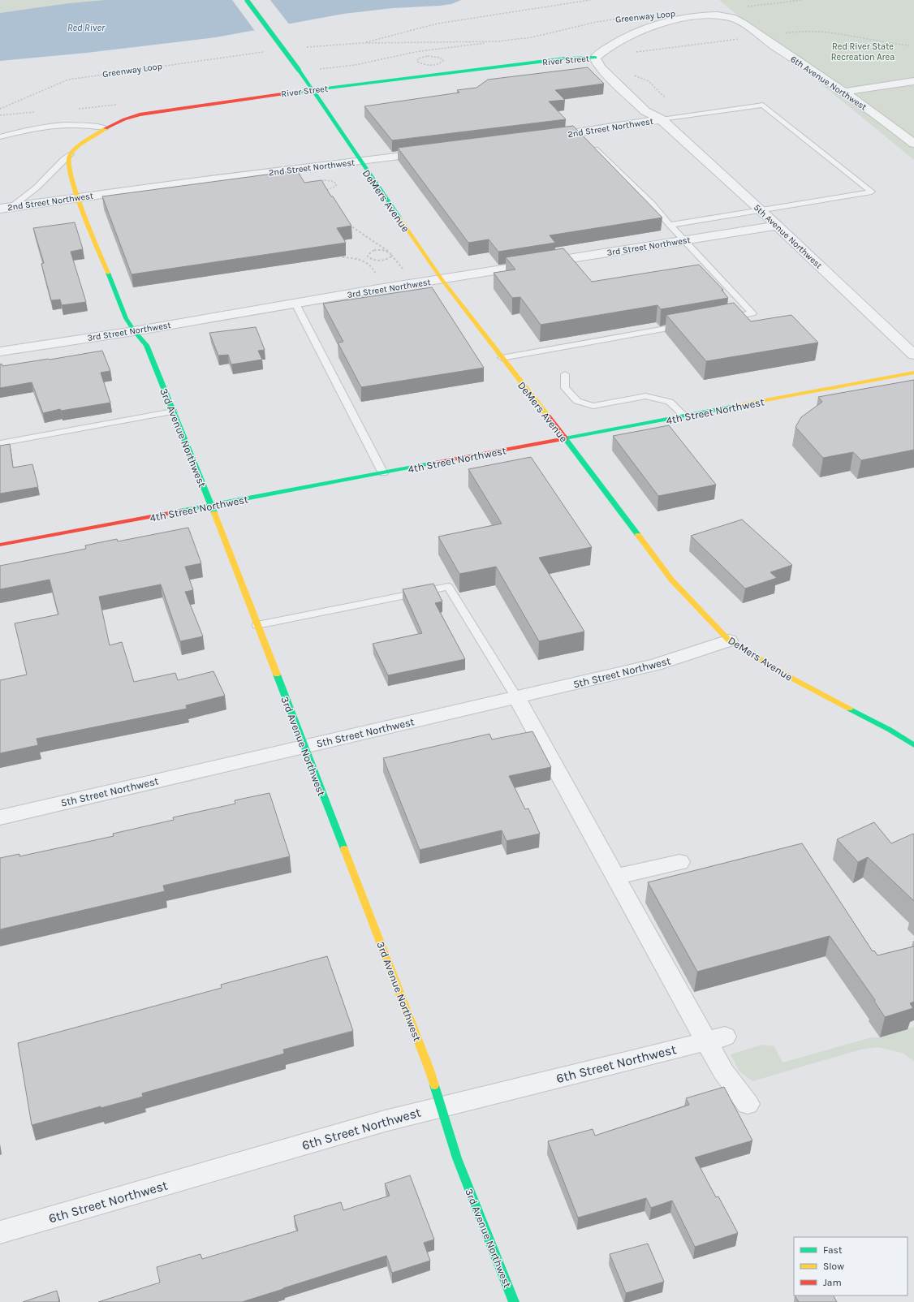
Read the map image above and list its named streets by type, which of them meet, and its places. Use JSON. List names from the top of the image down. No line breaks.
{"streets":{"street":["River Street","6th Avenue Northwest","2nd Street Northwest","DeMers Avenue","5th Avenue Northwest","3rd Street Northwest","4th Street Northwest","3rd Avenue Northwest","5th Street Northwest","6th Street Northwest"],"path":["Greenway Loop"]},"crossings":[["River Street","6th Avenue Northwest"],["River Street","DeMers Avenue"],["River Street","5th Avenue Northwest"],["6th Avenue Northwest","5th Avenue Northwest"],["2nd Street Northwest","DeMers Avenue"],["2nd Street Northwest","5th Avenue Northwest"],["2nd Street Northwest","3rd Avenue Northwest"],["DeMers Avenue","3rd Street Northwest"],["DeMers Avenue","4th Street Northwest"],["DeMers Avenue","5th Street Northwest"],["5th Avenue Northwest","3rd Street Northwest"],["3rd Street Northwest","3rd Avenue Northwest"],["4th Street Northwest","3rd Avenue Northwest"],["3rd Avenue Northwest","5th Street Northwest"],["3rd Avenue Northwest","6th Street Northwest"]],"water":["Red River"],"parks":["Red River State Recreation Area"],"legend":["Fast","Slow","Jam"]}
